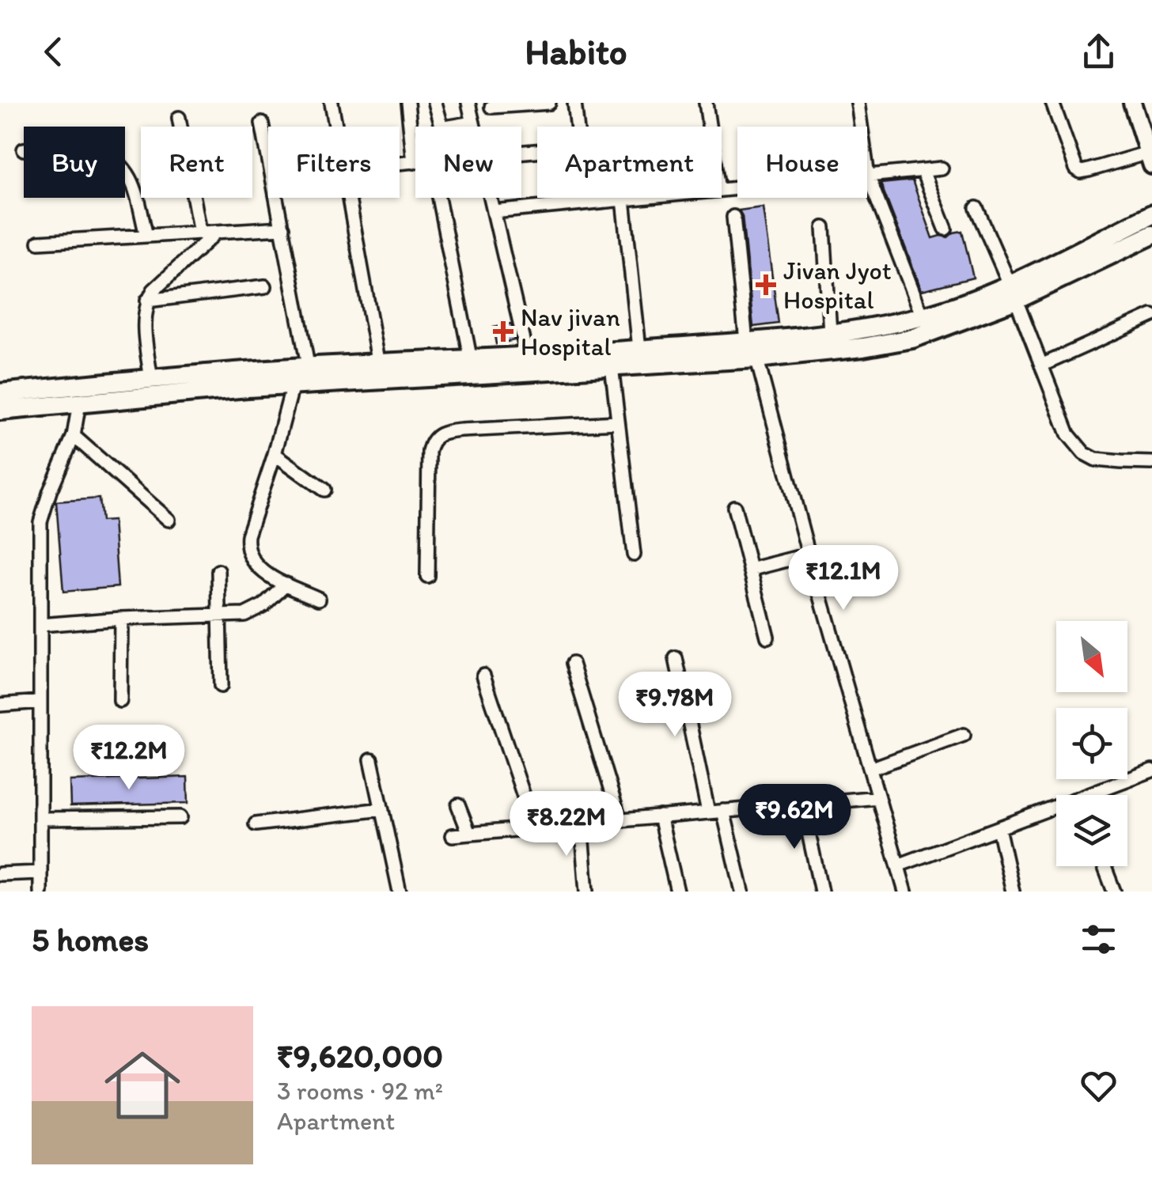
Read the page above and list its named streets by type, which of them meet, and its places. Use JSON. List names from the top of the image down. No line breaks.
{"places":{"health":["Jivan Jyot Hospital","Nav jivan Hospital"]},"north":"bottom right","page":{"header":"Habito","chip":["Buy","Rent","Filters","New","Apartment","House"],"price":["₹12.1M","₹9.78M","₹12.2M","₹9.62M","₹8.22M"],"heading":"5 homes","list":[{"name":"₹9,620,000","note":"3 rooms · 92 m² · Apartment"}]}}
